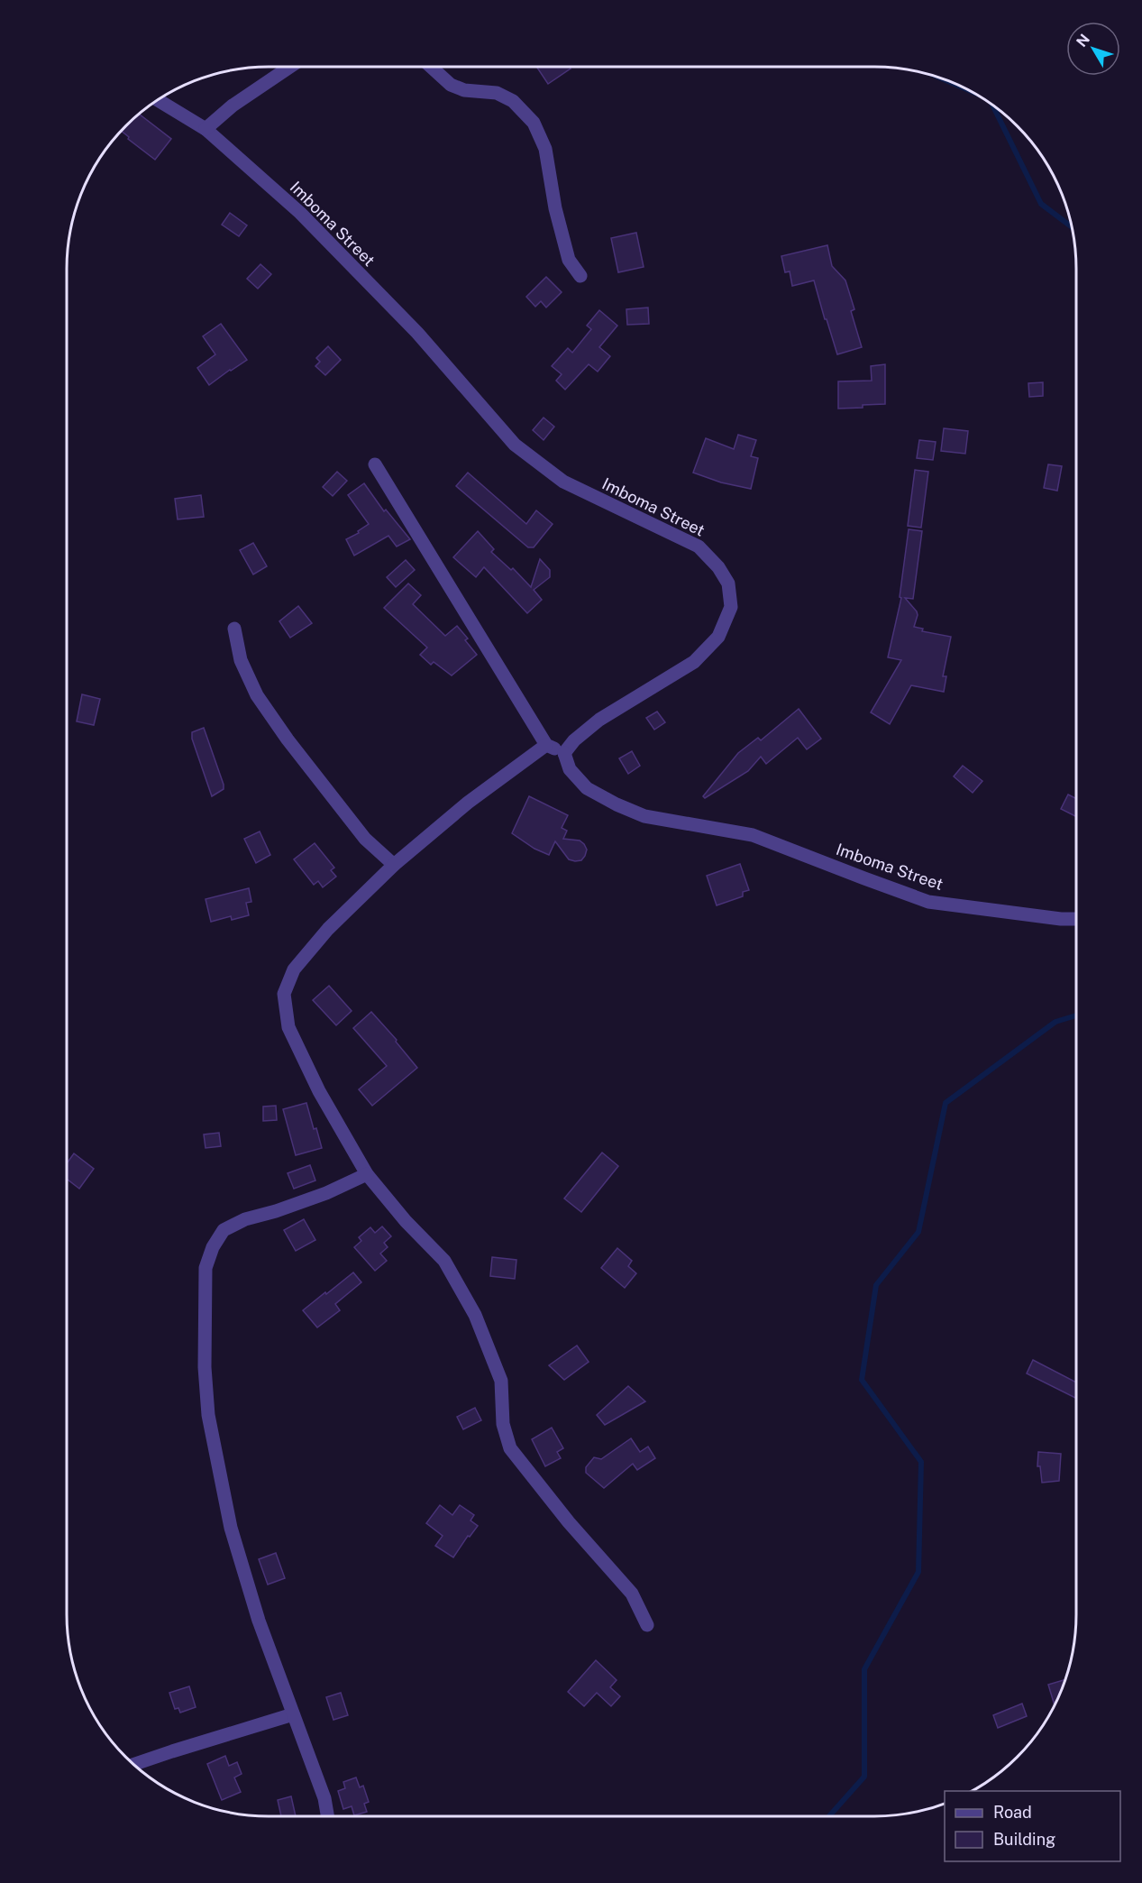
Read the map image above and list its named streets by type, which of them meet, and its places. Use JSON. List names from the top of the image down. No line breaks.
{"streets":{"street":["Imboma Street"]},"legend":["Road","Building"],"north":"top left"}
